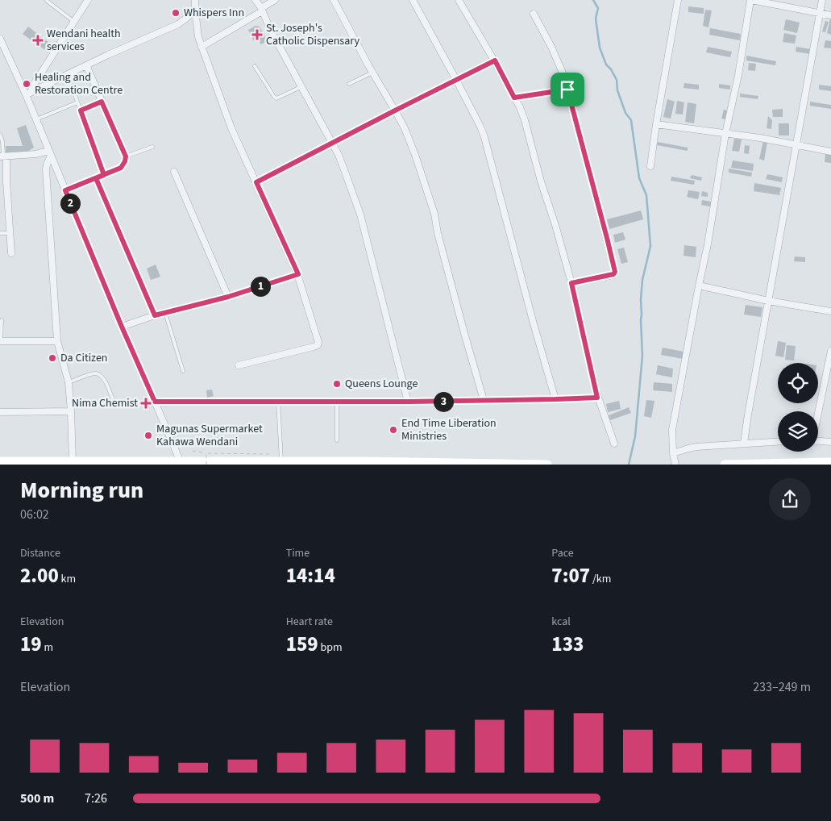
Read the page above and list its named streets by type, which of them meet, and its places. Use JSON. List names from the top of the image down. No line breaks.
{"places":{"other":["Whispers Inn","Healing and Restoration Centre","Da Citizen","Queens Lounge","End Time Liberation Ministries","Magunas Supermarket Kahawa Wendani"],"health":["St. Joseph's Catholic Dispensary","Wendani health services","Nima Chemist"]},"page":{"pins":["2","1","3"],"heading":["Morning run","06:02"],"stats":[["Distance","2.00 km"],["Time","14:14"],["Pace","7:07 /km"],["Elevation","19 m"],["Heart rate","159 bpm"],["kcal","133"]],"chart":["Elevation","233–249 m"],"list":[{"name":"500 m","note":"7:26"}]}}
